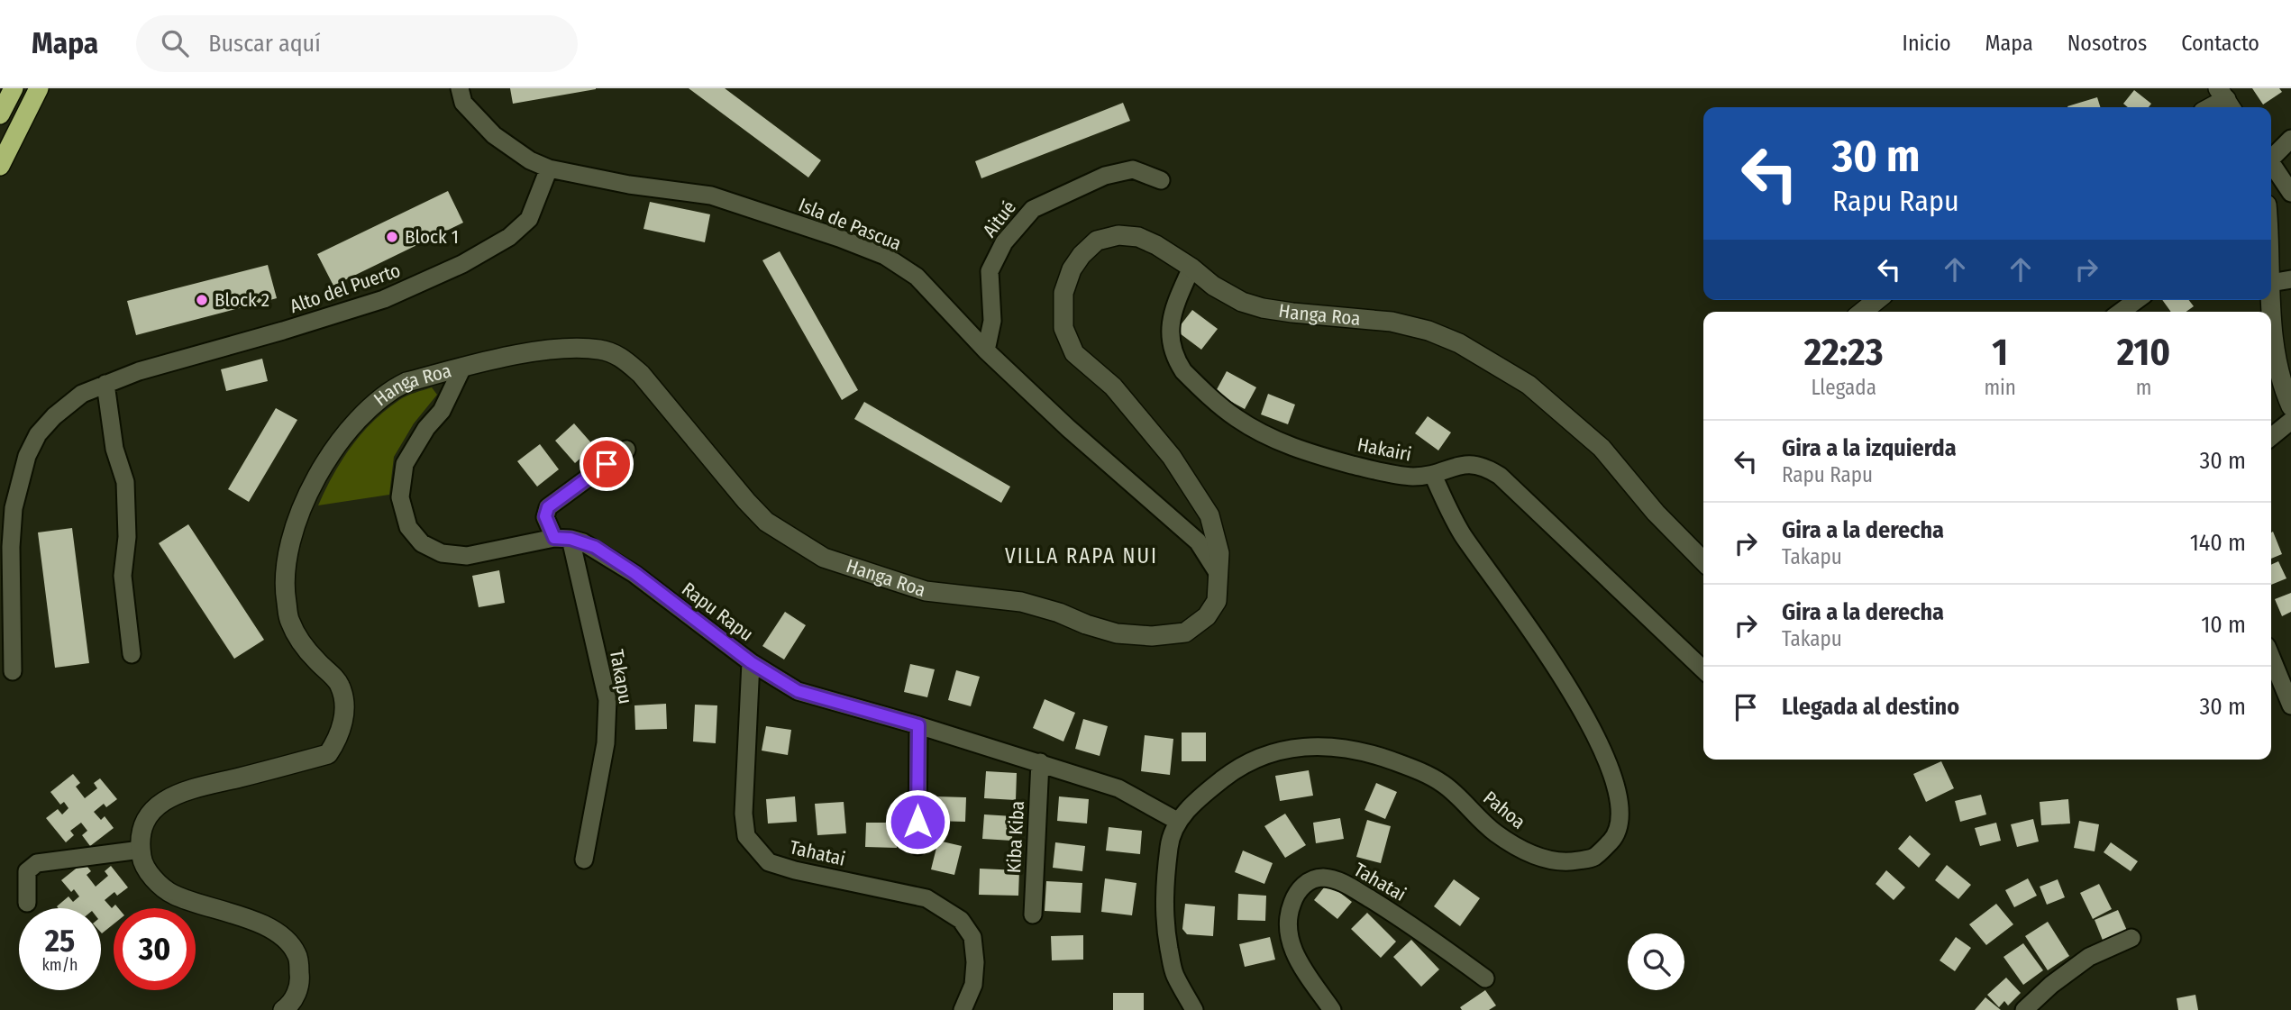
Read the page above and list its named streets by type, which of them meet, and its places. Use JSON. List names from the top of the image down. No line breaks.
{"streets":{"street":["Aitué","Isla de Pascua","Alto del Puerto","Hanga Roa","Hakairi","Rapu Rapu","Takapu","Pahoa","Kiba Kiba","Tahatai"]},"crossings":[["Aitué","Isla de Pascua"],["Isla de Pascua","Alto del Puerto"],["Isla de Pascua","Hanga Roa"],["Hanga Roa","Hakairi"],["Hakairi","Pahoa"],["Rapu Rapu","Takapu"],["Rapu Rapu","Pahoa"],["Rapu Rapu","Kiba Kiba"],["Rapu Rapu","Tahatai"]],"districts":["VILLA RAPA NUI"],"places":["Block 1","Block 2"],"page":{"header":"Mapa","search":"Buscar aquí","nav":["Inicio","Mapa","Nosotros","Contacto"],"turn":["30 m","Rapu Rapu"],"eta":["22:23","Llegada","1","min","210","m"],"list":[{"name":"Gira a la izquierda","note":"Rapu Rapu","value":"30 m"},{"name":"Gira a la derecha","note":"Takapu","value":"140 m"},{"name":"Gira a la derecha","note":"Takapu","value":"10 m"},{"name":"Llegada al destino","value":"30 m"}],"speed":"25 km/h","limit":"30"}}
